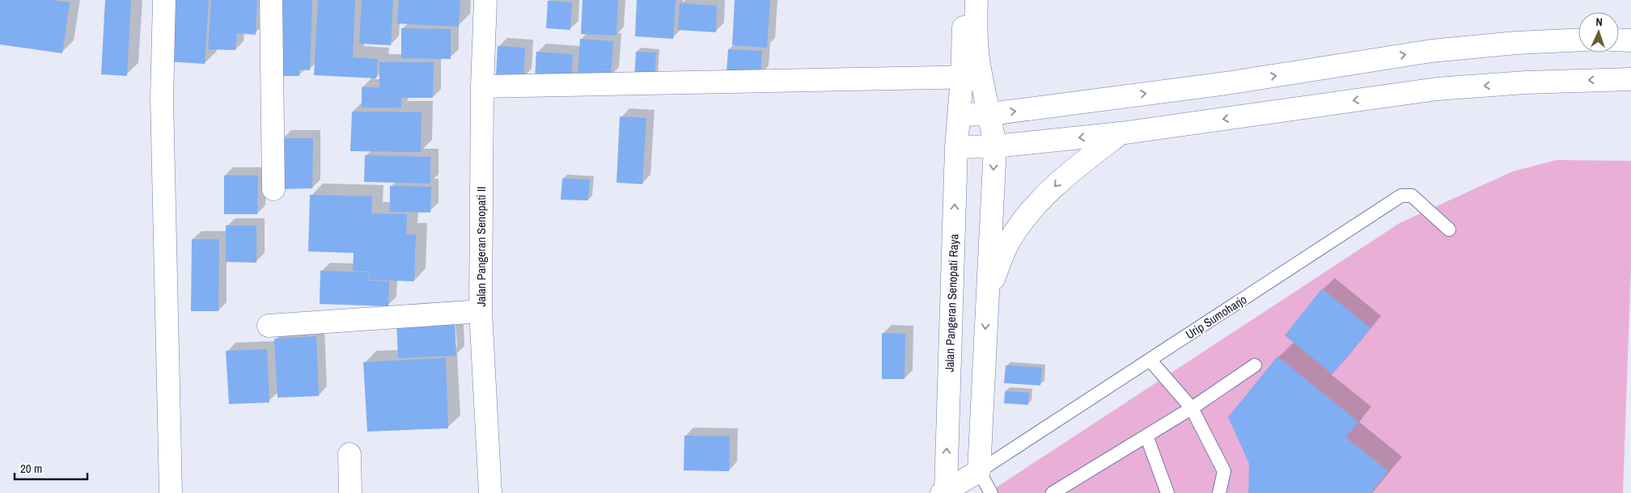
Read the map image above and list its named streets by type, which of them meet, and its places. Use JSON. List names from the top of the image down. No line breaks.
{"streets":{"main road":["Jalan Pangeran Senopati II","Jalan Pangeran Senopati Raya"],"lane":["Urip Sumoharjo"]},"scale_bar":"20 m","north":"top"}
